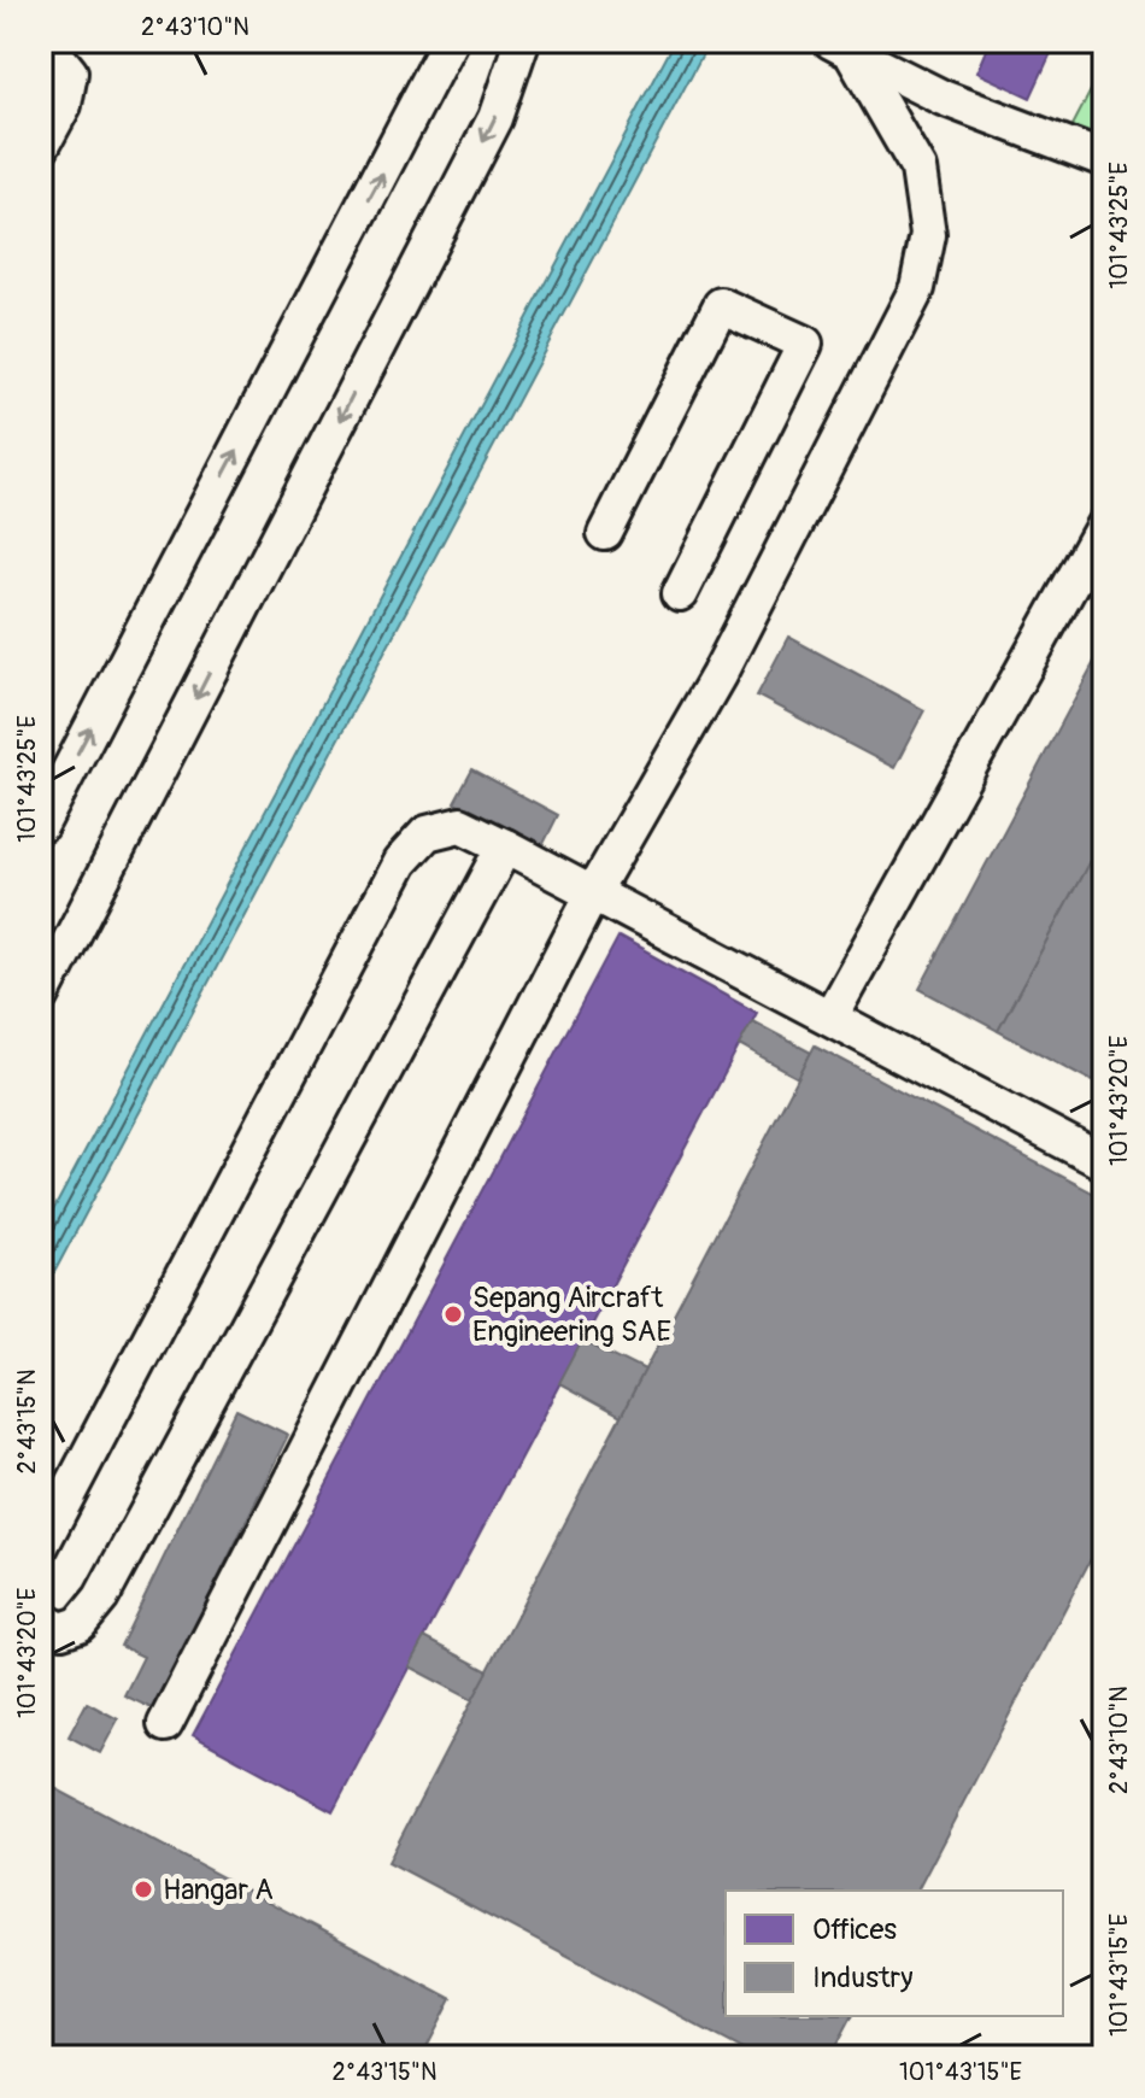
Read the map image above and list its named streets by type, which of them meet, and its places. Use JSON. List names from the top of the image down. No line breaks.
{"places":["Sepang Aircraft Engineering SAE","Hangar A"],"legend":["Offices","Industry"],"coordinates":["2°43'10\"N","101°43'25\"E","101°43'20\"E","2°43'15\"N","101°43'15\"E"]}
